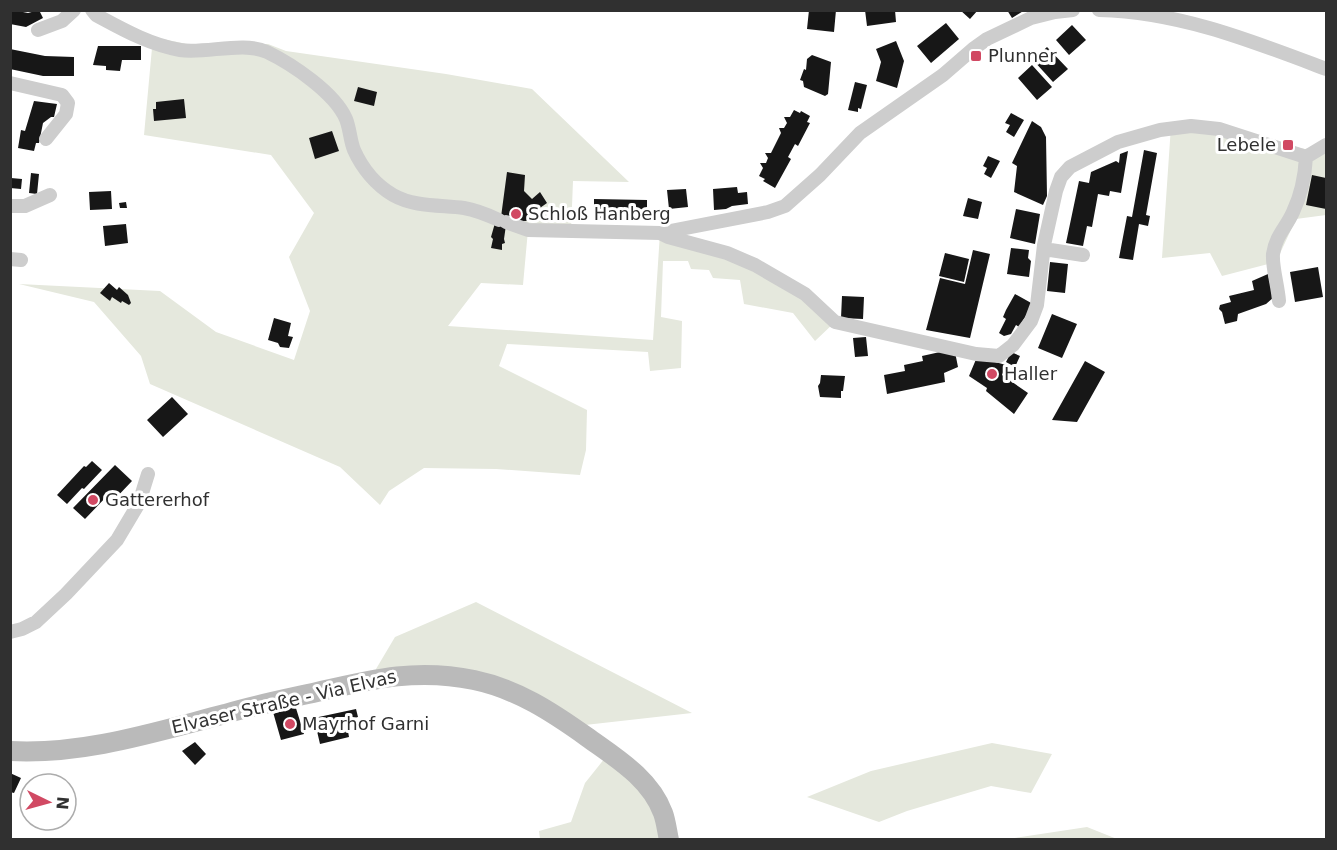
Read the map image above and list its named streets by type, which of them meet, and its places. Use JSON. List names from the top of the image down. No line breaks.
{"streets":{"street":["Elvaser Straße - Via Elvas"]},"places":{"transit":["Plunner","Lebele"],"other":["Schloß Hanberg","Haller","Gattererhof","Mayrhof Garni"]},"north":"right"}
